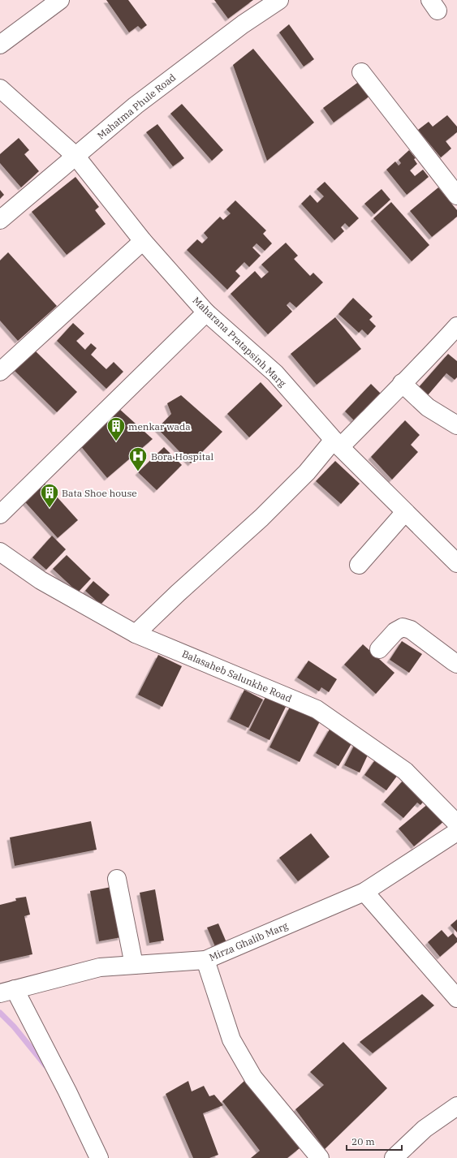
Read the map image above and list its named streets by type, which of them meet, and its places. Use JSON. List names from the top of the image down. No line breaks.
{"streets":{"street":["Mahatma Phule Road","Maharana Pratapsinh Marg","Balasaheb Salunkhe Road","Mirza Ghalib Marg"]},"crossings":[["Mahatma Phule Road","Maharana Pratapsinh Marg"]],"places":{"building":["menkar wada","Bata Shoe house"],"hospital":["Bora Hospital"]},"scale_bar":"20 m"}
